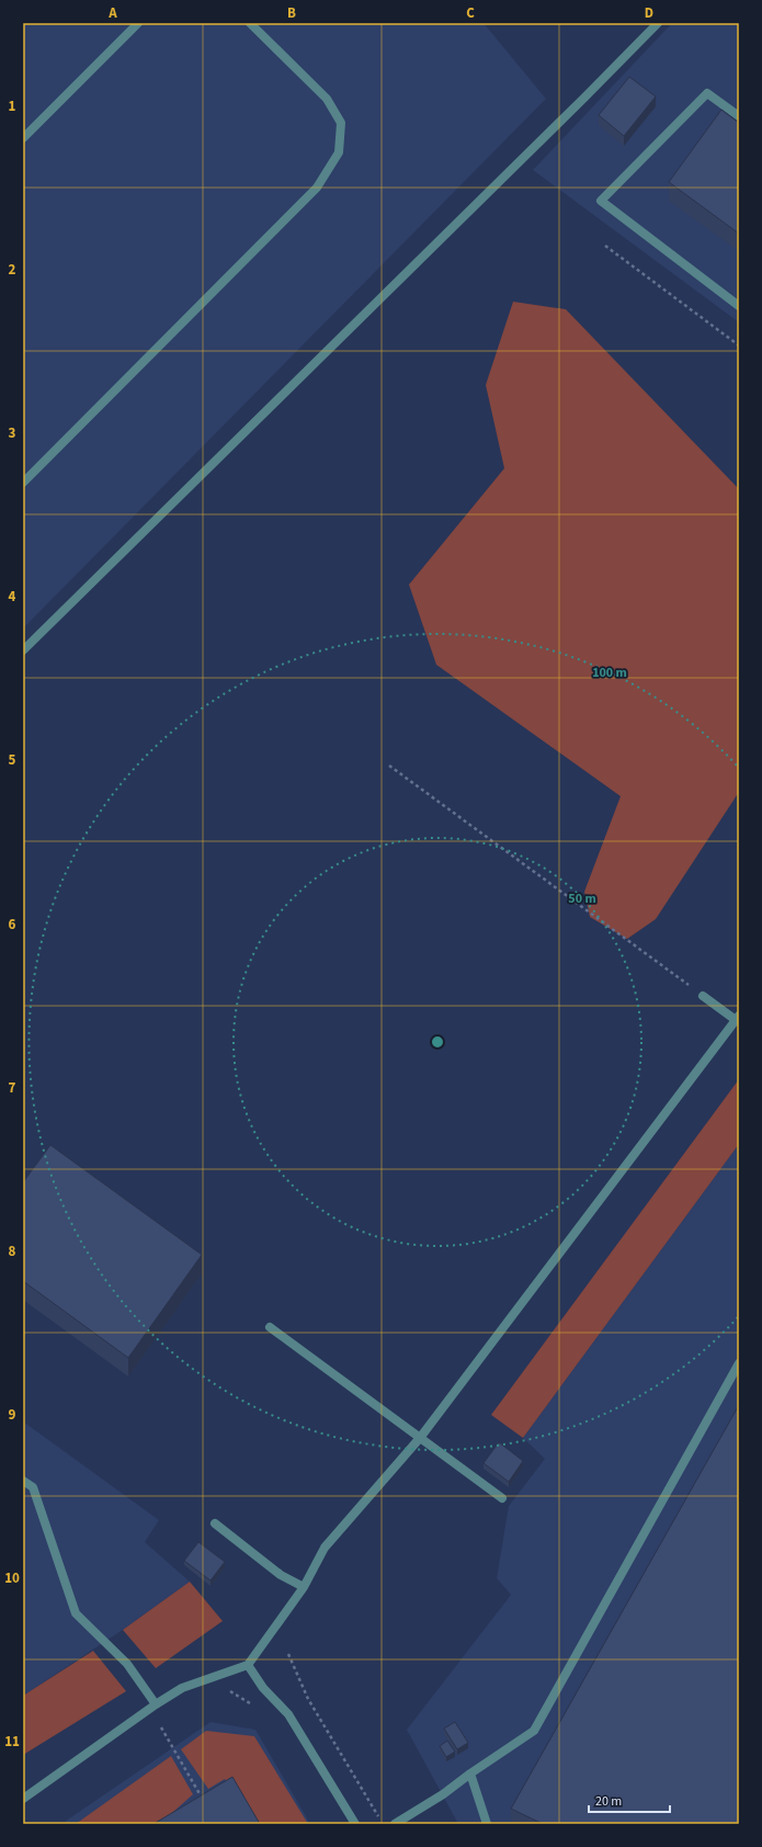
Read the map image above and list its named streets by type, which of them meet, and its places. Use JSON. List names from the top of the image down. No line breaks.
{"scale_bar":"20 m","grid":{"columns":["A","B","C","D"],"rows":["1","2","3","4","5","6","7","8","9","10","11"]},"rings":["100 m","50 m"]}
